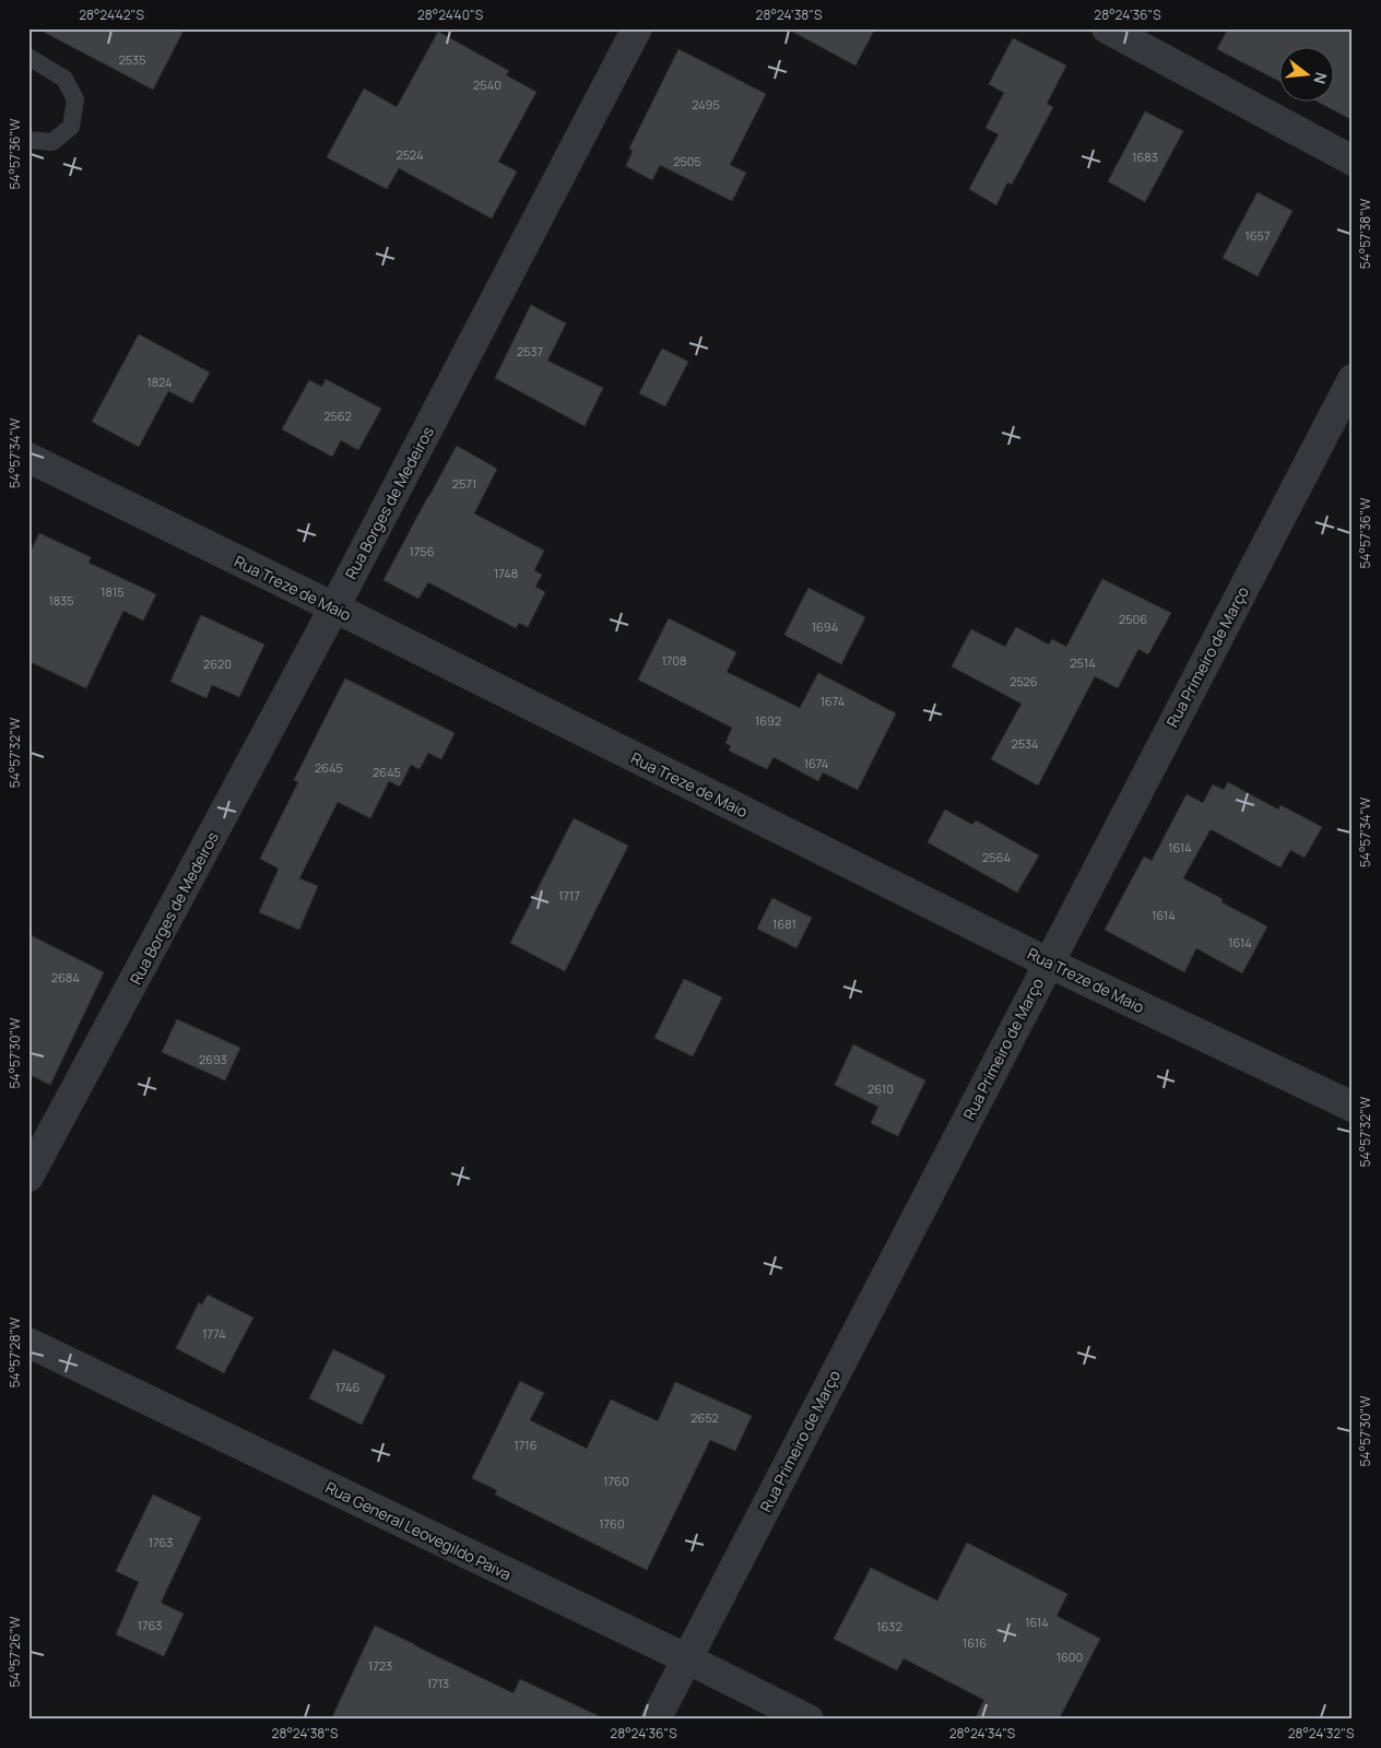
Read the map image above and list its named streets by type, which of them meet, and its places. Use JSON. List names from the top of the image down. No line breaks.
{"streets":{"street":["Rua Borges de Medeiros","Rua Treze de Maio","Rua Primeiro de Março","Rua General Leovegildo Paiva"]},"crossings":[["Rua Borges de Medeiros","Rua Treze de Maio"],["Rua Treze de Maio","Rua Primeiro de Março"],["Rua Primeiro de Março","Rua General Leovegildo Paiva"]],"house_numbers":["2535","2540","2495","2524","1683","2505","1657","2537","1824","2562","2571","1756","1748","1815","1835","2506","1694","1708","2514","2620","2526","1674","1692","2534","1674","2645","2645","1614","2564","1717","1614","1681","1614","2684","2693","2610","1774","1746","2652","1716","1760","1760","1763","1614","1763","1632","1616","1600","1723","1713"],"north":"right","coordinates":["28°24'42\"S","28°24'40\"S","28°24'38\"S","28°24'36\"S","54°57'36\"W","54°57'38\"W","54°57'34\"W","54°57'32\"W","54°57'30\"W","54°57'28\"W","54°57'26\"W","28°24'34\"S","28°24'32\"S"]}
